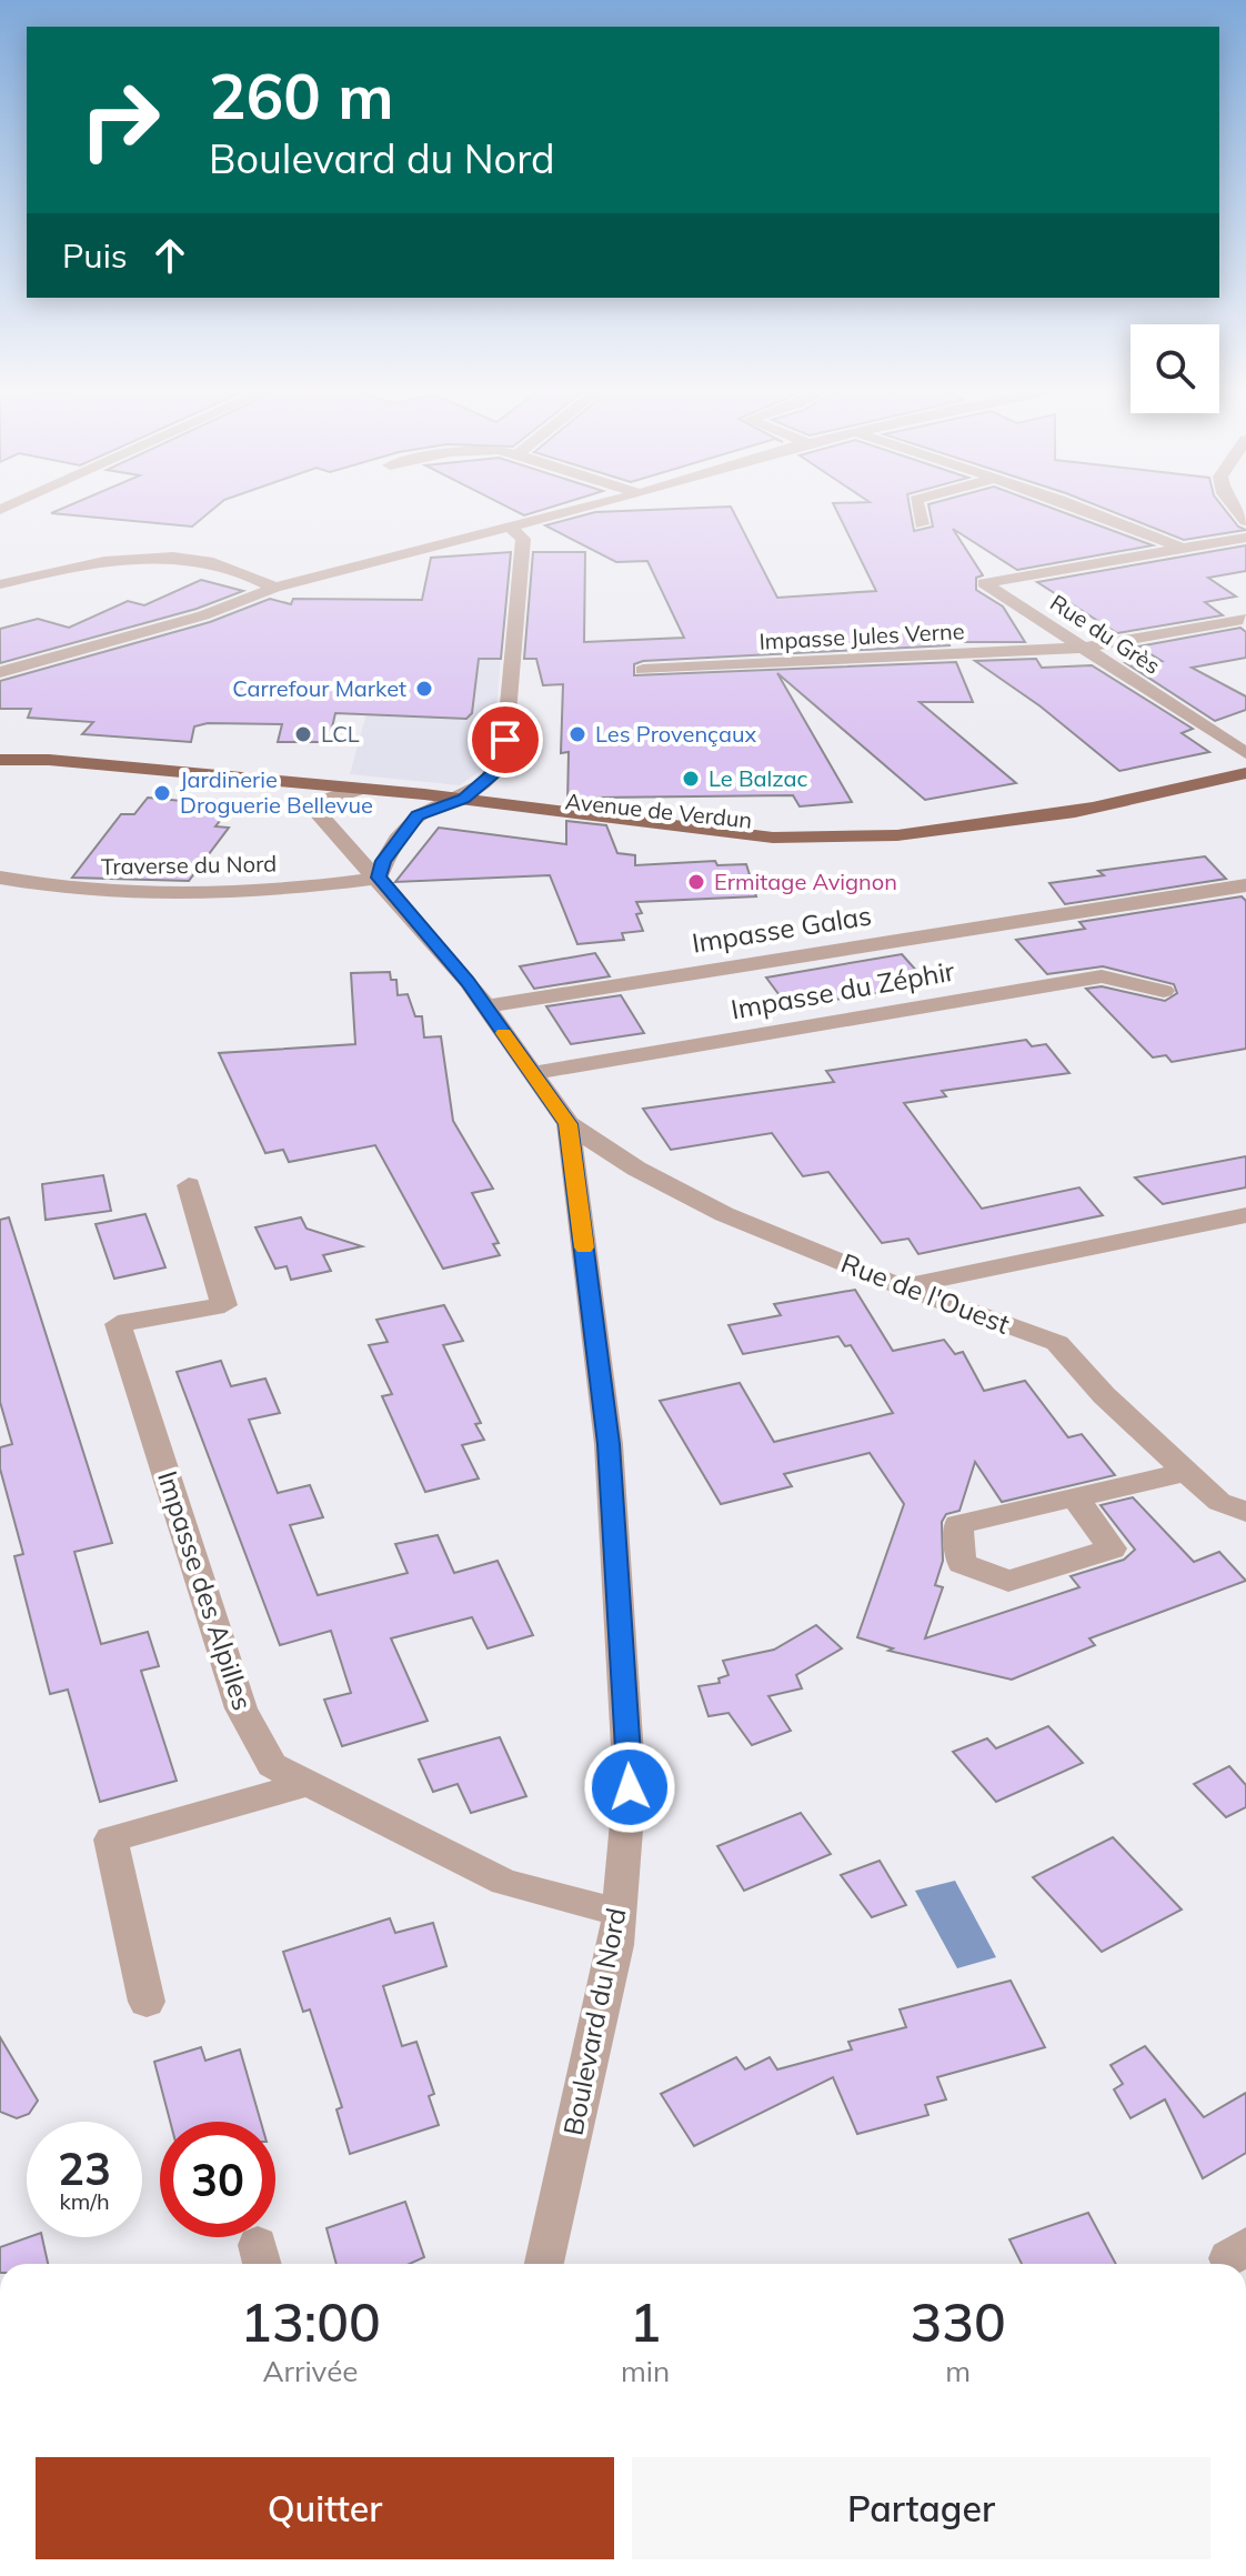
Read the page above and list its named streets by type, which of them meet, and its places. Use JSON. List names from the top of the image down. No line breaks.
{"streets":{"main road":["Avenue de Verdun"],"street":["Rue du Grès","Impasse Jules Verne","Traverse du Nord","Impasse Galas","Impasse du Zéphir","Rue de l'Ouest","Impasse des Alpilles","Boulevard du Nord"]},"crossings":[["Rue du Grès","Impasse Jules Verne"],["Avenue de Verdun","Boulevard du Nord"],["Traverse du Nord","Boulevard du Nord"],["Impasse Galas","Boulevard du Nord"],["Impasse du Zéphir","Boulevard du Nord"],["Rue de l'Ouest","Boulevard du Nord"],["Impasse des Alpilles","Boulevard du Nord"]],"places":["Carrefour Market","LCL","Les Provençaux","Le Balzac","Jardinerie Droguerie Bellevue","Ermitage Avignon"],"page":{"turn":["260 m","Boulevard du Nord"],"then":"Puis","speed":"23 km/h","limit":"30","eta":["13:00","Arrivée","1","min","330","m"],"buttons":["Quitter","Partager"]}}
